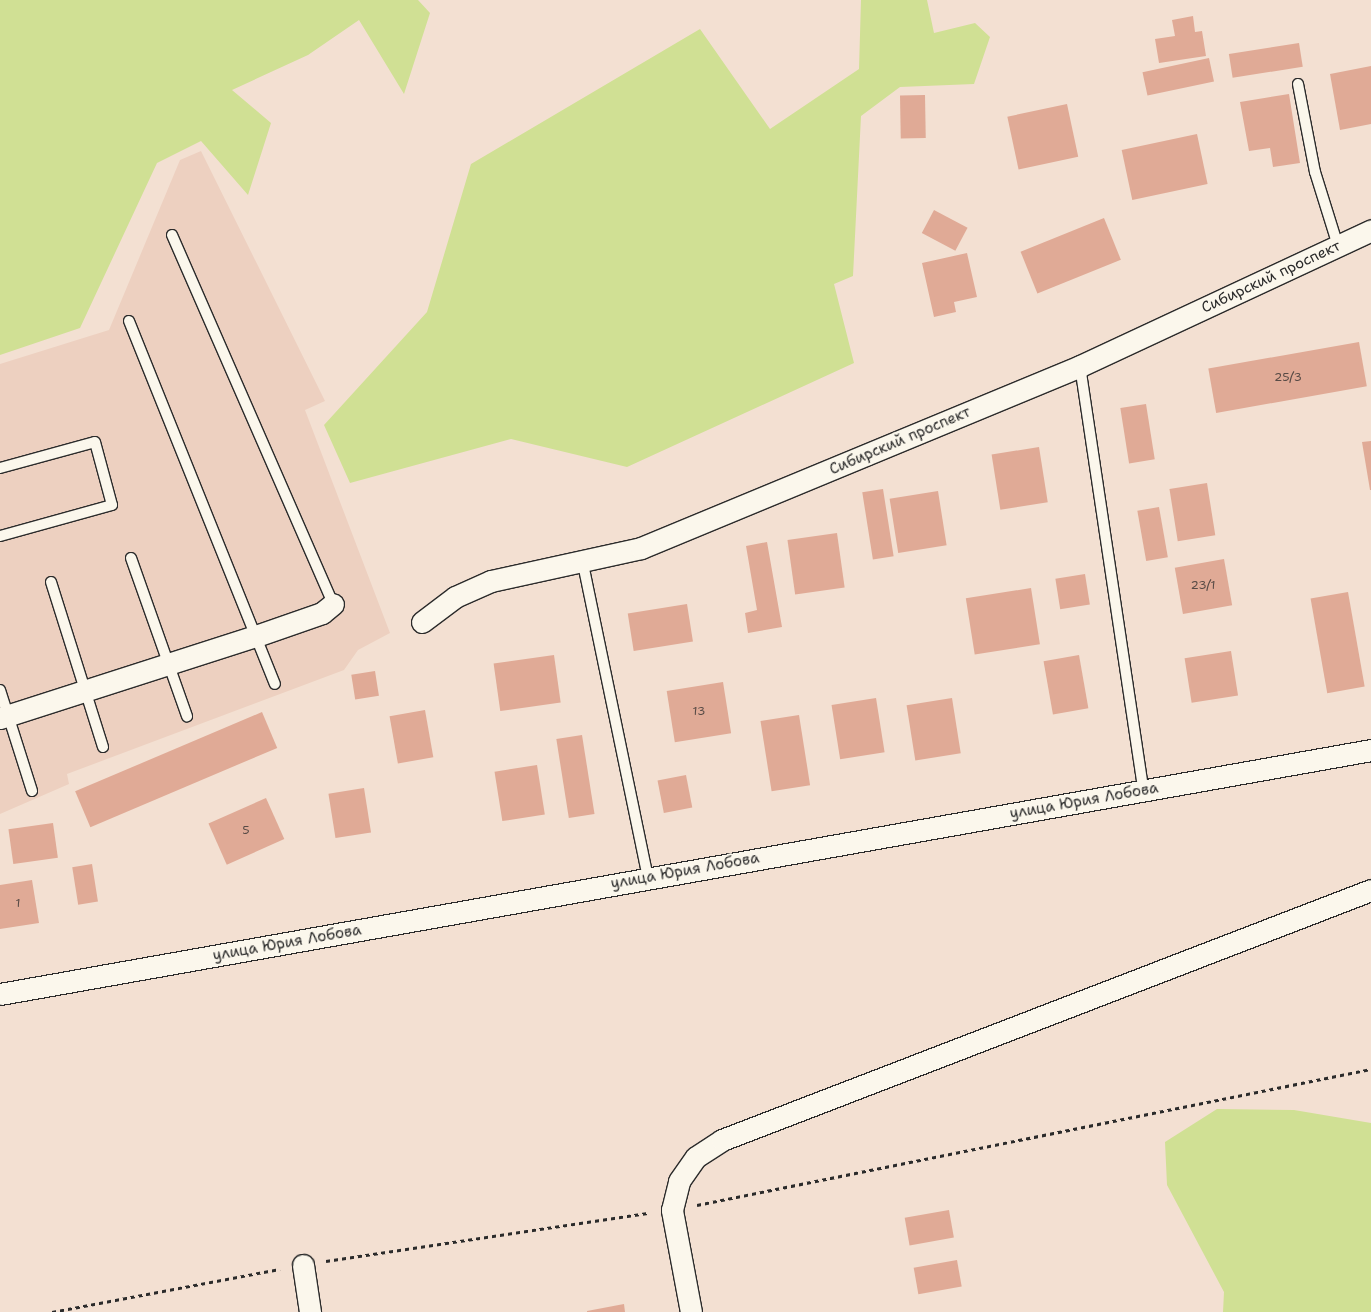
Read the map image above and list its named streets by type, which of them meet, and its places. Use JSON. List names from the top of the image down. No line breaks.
{"streets":{"street":["Сибирский проспект","улица Юрия Лобова"]},"house_numbers":["25/3","23/1","13","5","1"]}
